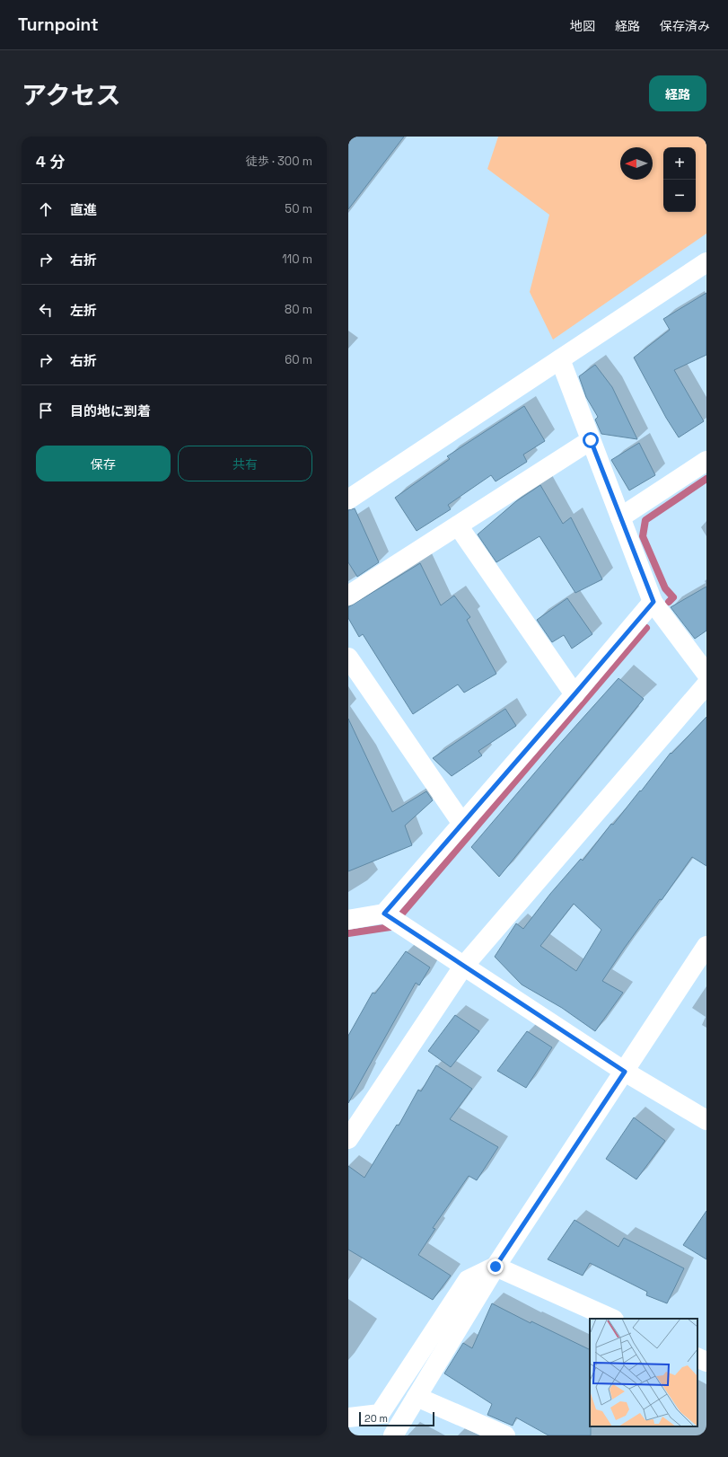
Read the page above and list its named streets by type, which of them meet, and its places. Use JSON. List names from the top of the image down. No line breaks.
{"scale_bar":"20 m","north":"left","page":{"header":"Turnpoint","nav":["地図","経路","保存済み"],"title":"アクセス","buttons":["経路",["保存","共有"]],"heading":["4 分","徒歩 · 300 m"],"map_buttons":["+","−"],"list":[["直進","50 m"],["右折","110 m"],["左折","80 m"],["右折","60 m"],"目的地に到着"],"scale":"20 m"}}
